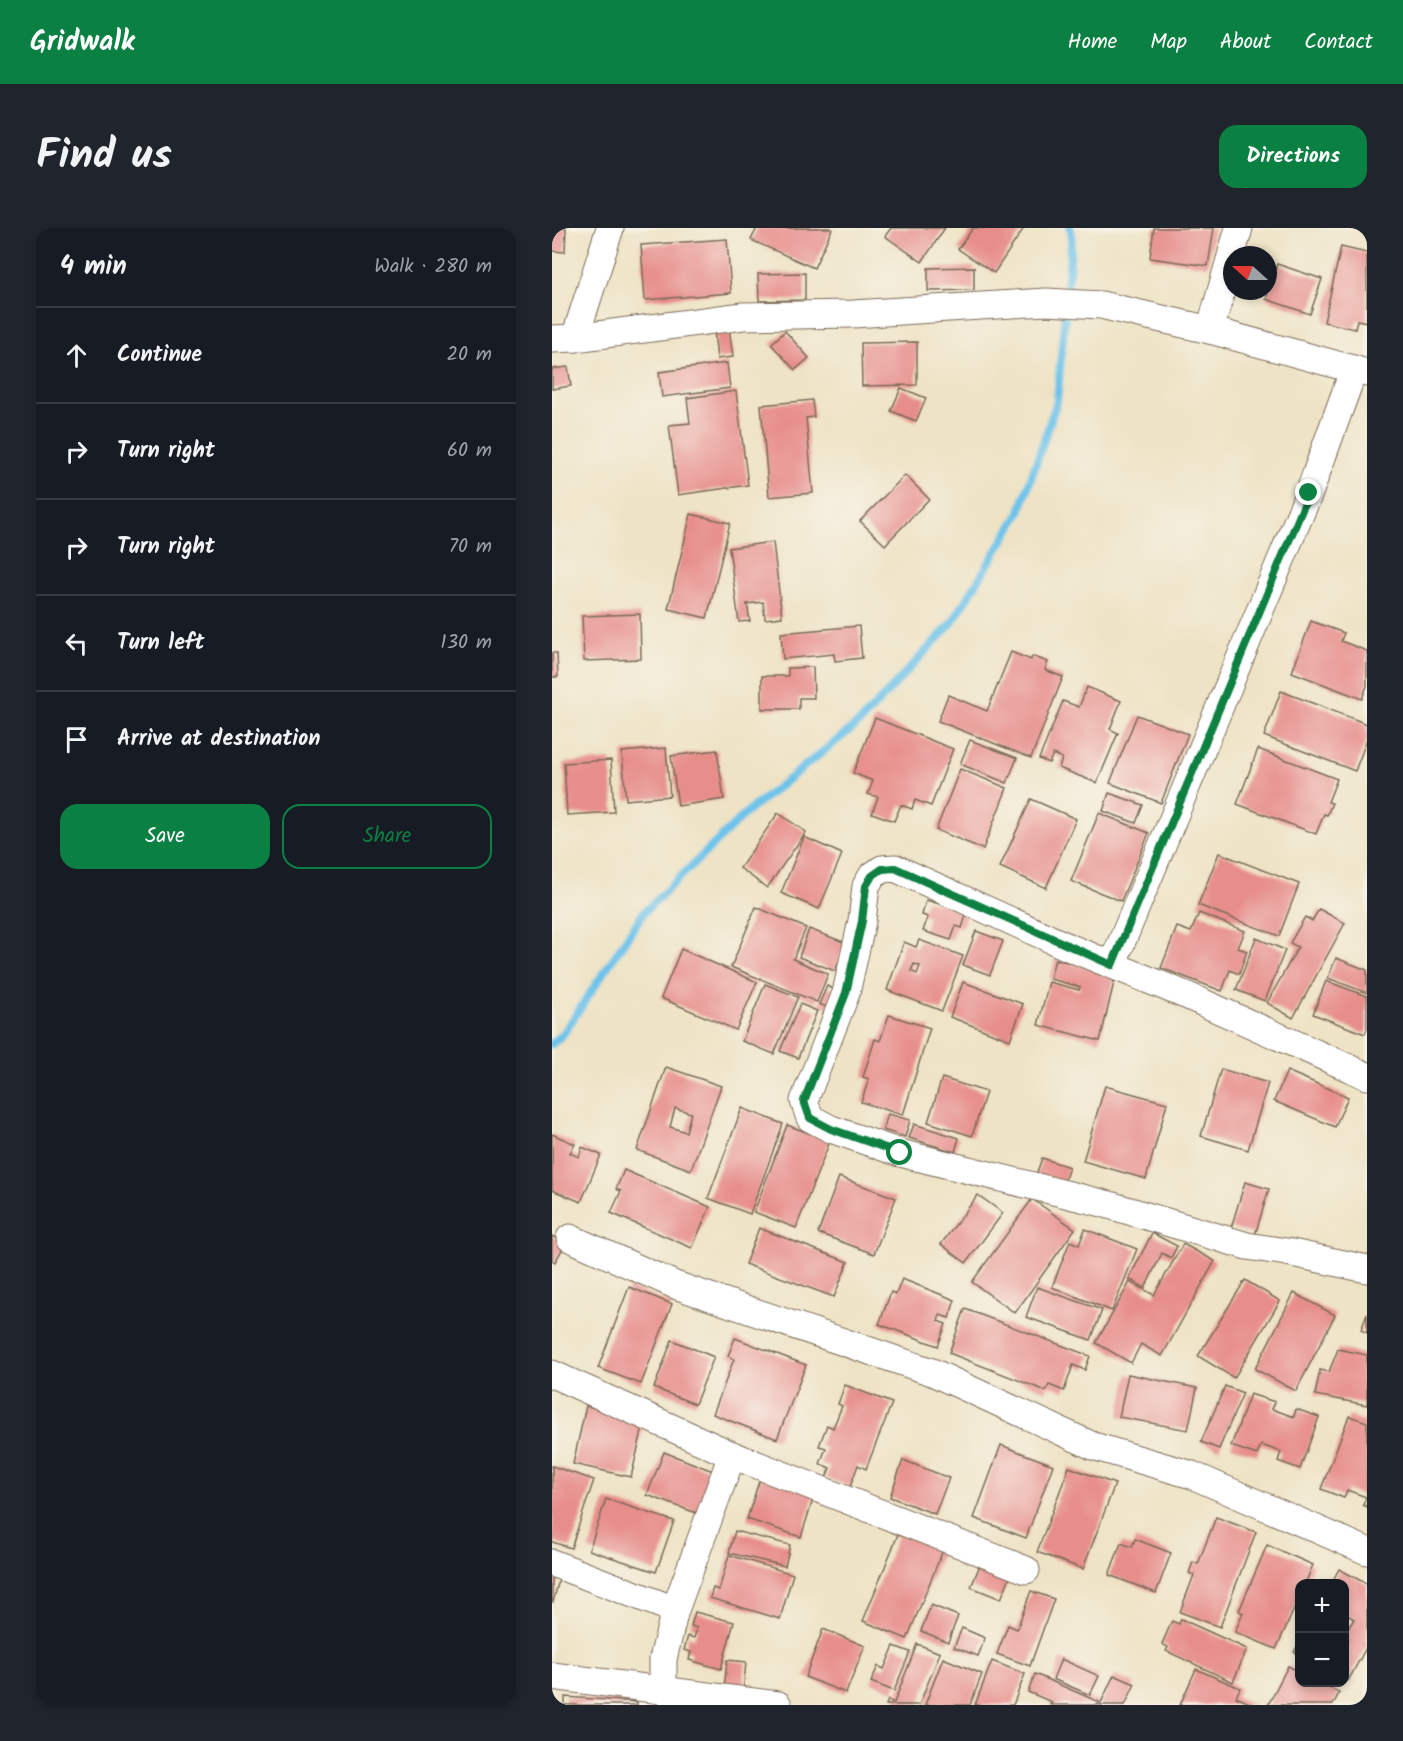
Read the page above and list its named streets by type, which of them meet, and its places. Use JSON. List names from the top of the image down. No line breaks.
{"north":"left","page":{"header":"Gridwalk","nav":["Home","Map","About","Contact"],"title":"Find us","buttons":["Directions",["Save","Share"]],"heading":["4 min","Walk · 280 m"],"list":[["Continue","20 m"],["Turn right","60 m"],["Turn right","70 m"],["Turn left","130 m"],"Arrive at destination"],"map_buttons":["+","−"]}}
